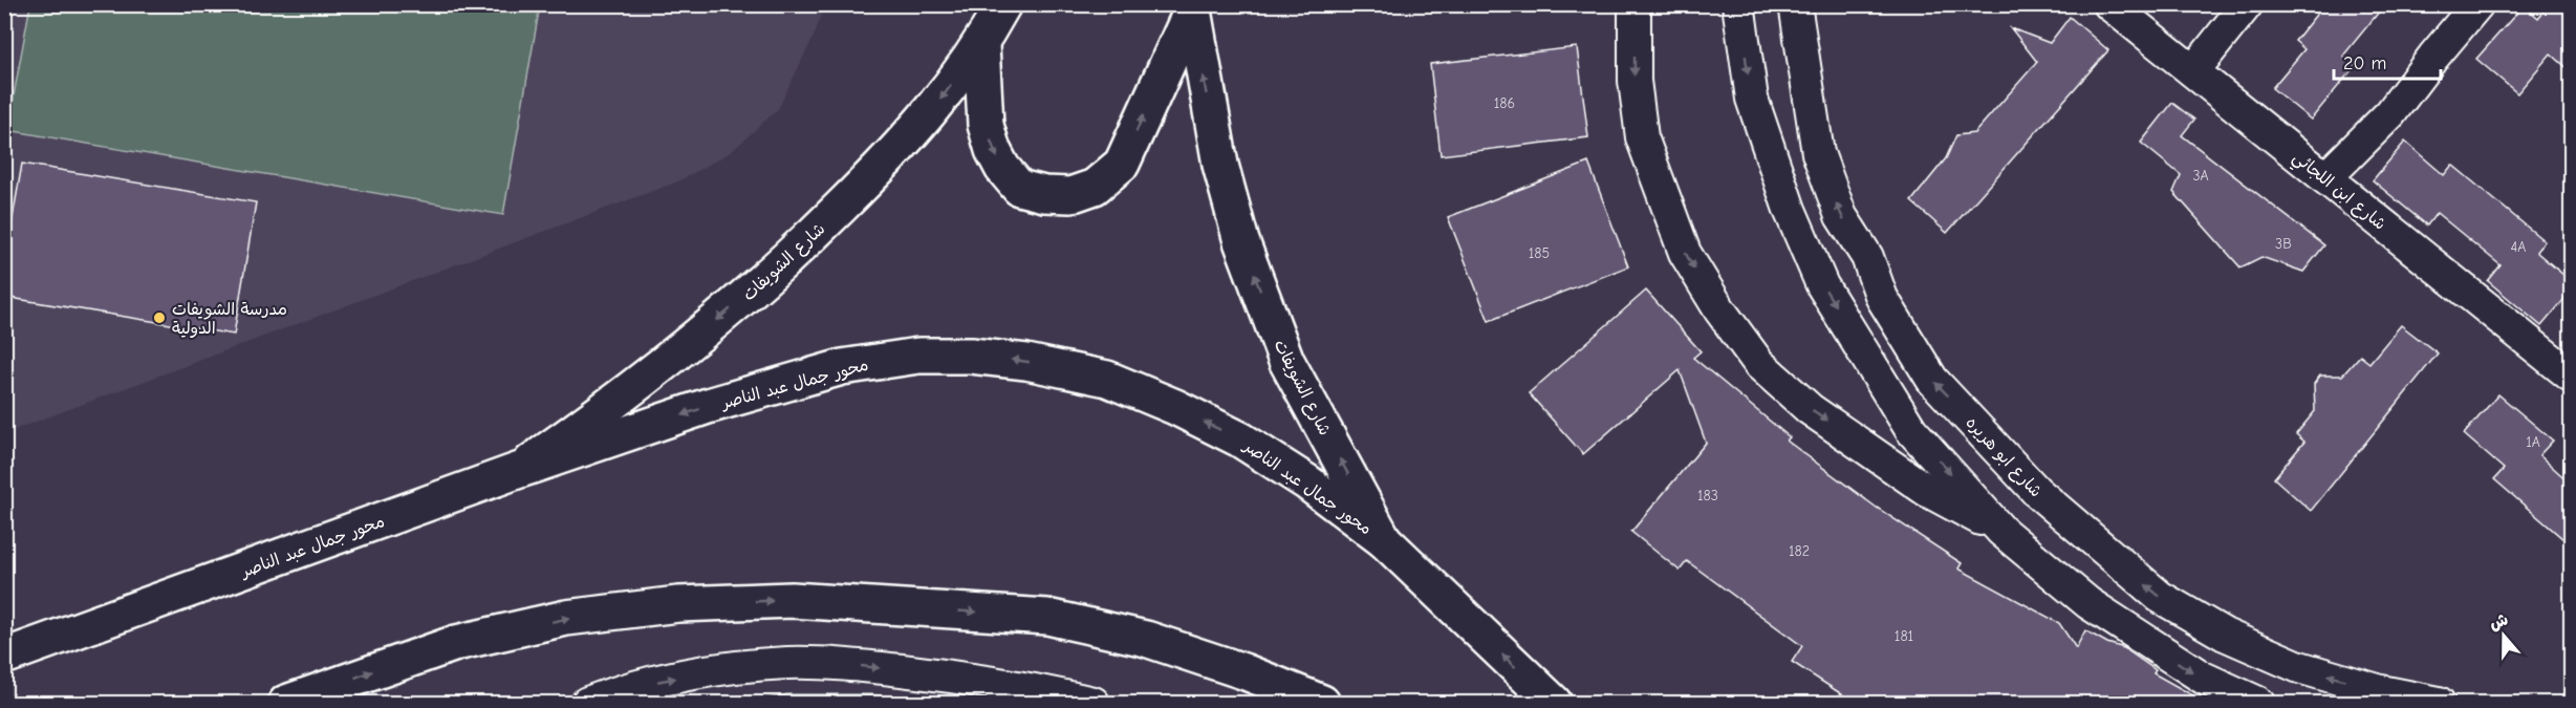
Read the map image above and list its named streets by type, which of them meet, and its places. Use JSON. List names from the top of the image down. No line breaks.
{"streets":{"main road":["شارع الشويفات","محور جمال عبد الناصر"],"street":["شارع ابن اللجائي","شارع ابو هريره"]},"crossings":[["شارع الشويفات","محور جمال عبد الناصر"]],"places":["مدرسة الشويفات الدولية"],"house_numbers":["186","3A","3B","4A","185","1A","183","182","181"],"scale_bar":"20 m","north":"top"}
